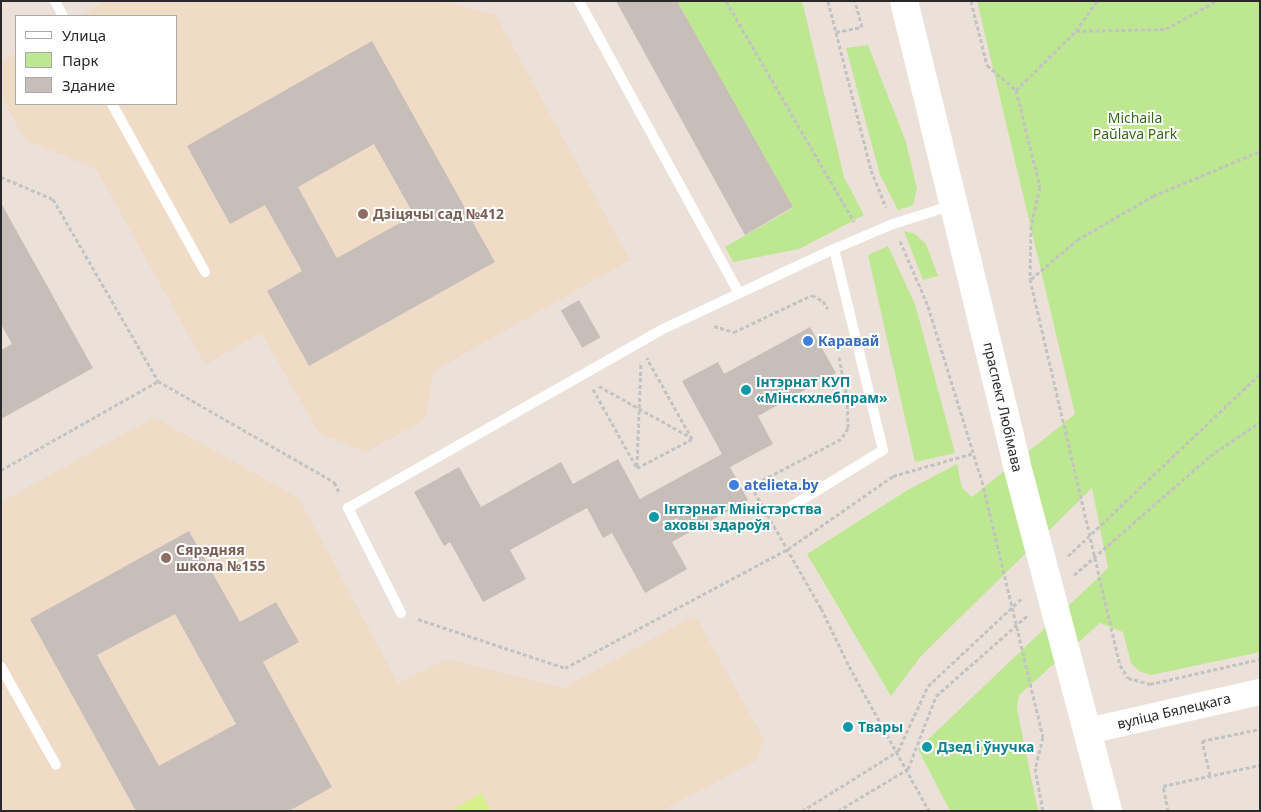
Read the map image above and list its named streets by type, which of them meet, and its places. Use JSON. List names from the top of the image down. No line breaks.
{"streets":{"main road":["праспект Любімава"],"street":["вуліца Бялецкага"]},"crossings":[["праспект Любімава","вуліца Бялецкага"]],"parks":["Michaila Paŭlava Park"],"places":["Дзіцячы сад №412","Каравай","Інтэрнат КУП «Мінскхлебпрам»","atelieta.by","Інтэрнат Міністэрства аховы здароўя","Сярэдняя школа №155","Твары","Дзед і ўнучка"],"legend":["Улица","Парк","Здание"]}
